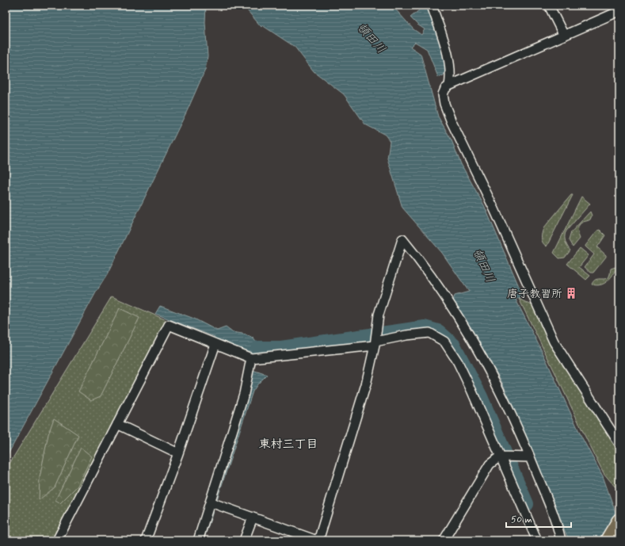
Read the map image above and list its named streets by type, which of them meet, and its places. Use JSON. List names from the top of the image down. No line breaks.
{"districts":["東村三丁目"],"water":["頓田川"],"places":{"building":["唐子教習所"]},"scale_bar":"50 m"}
